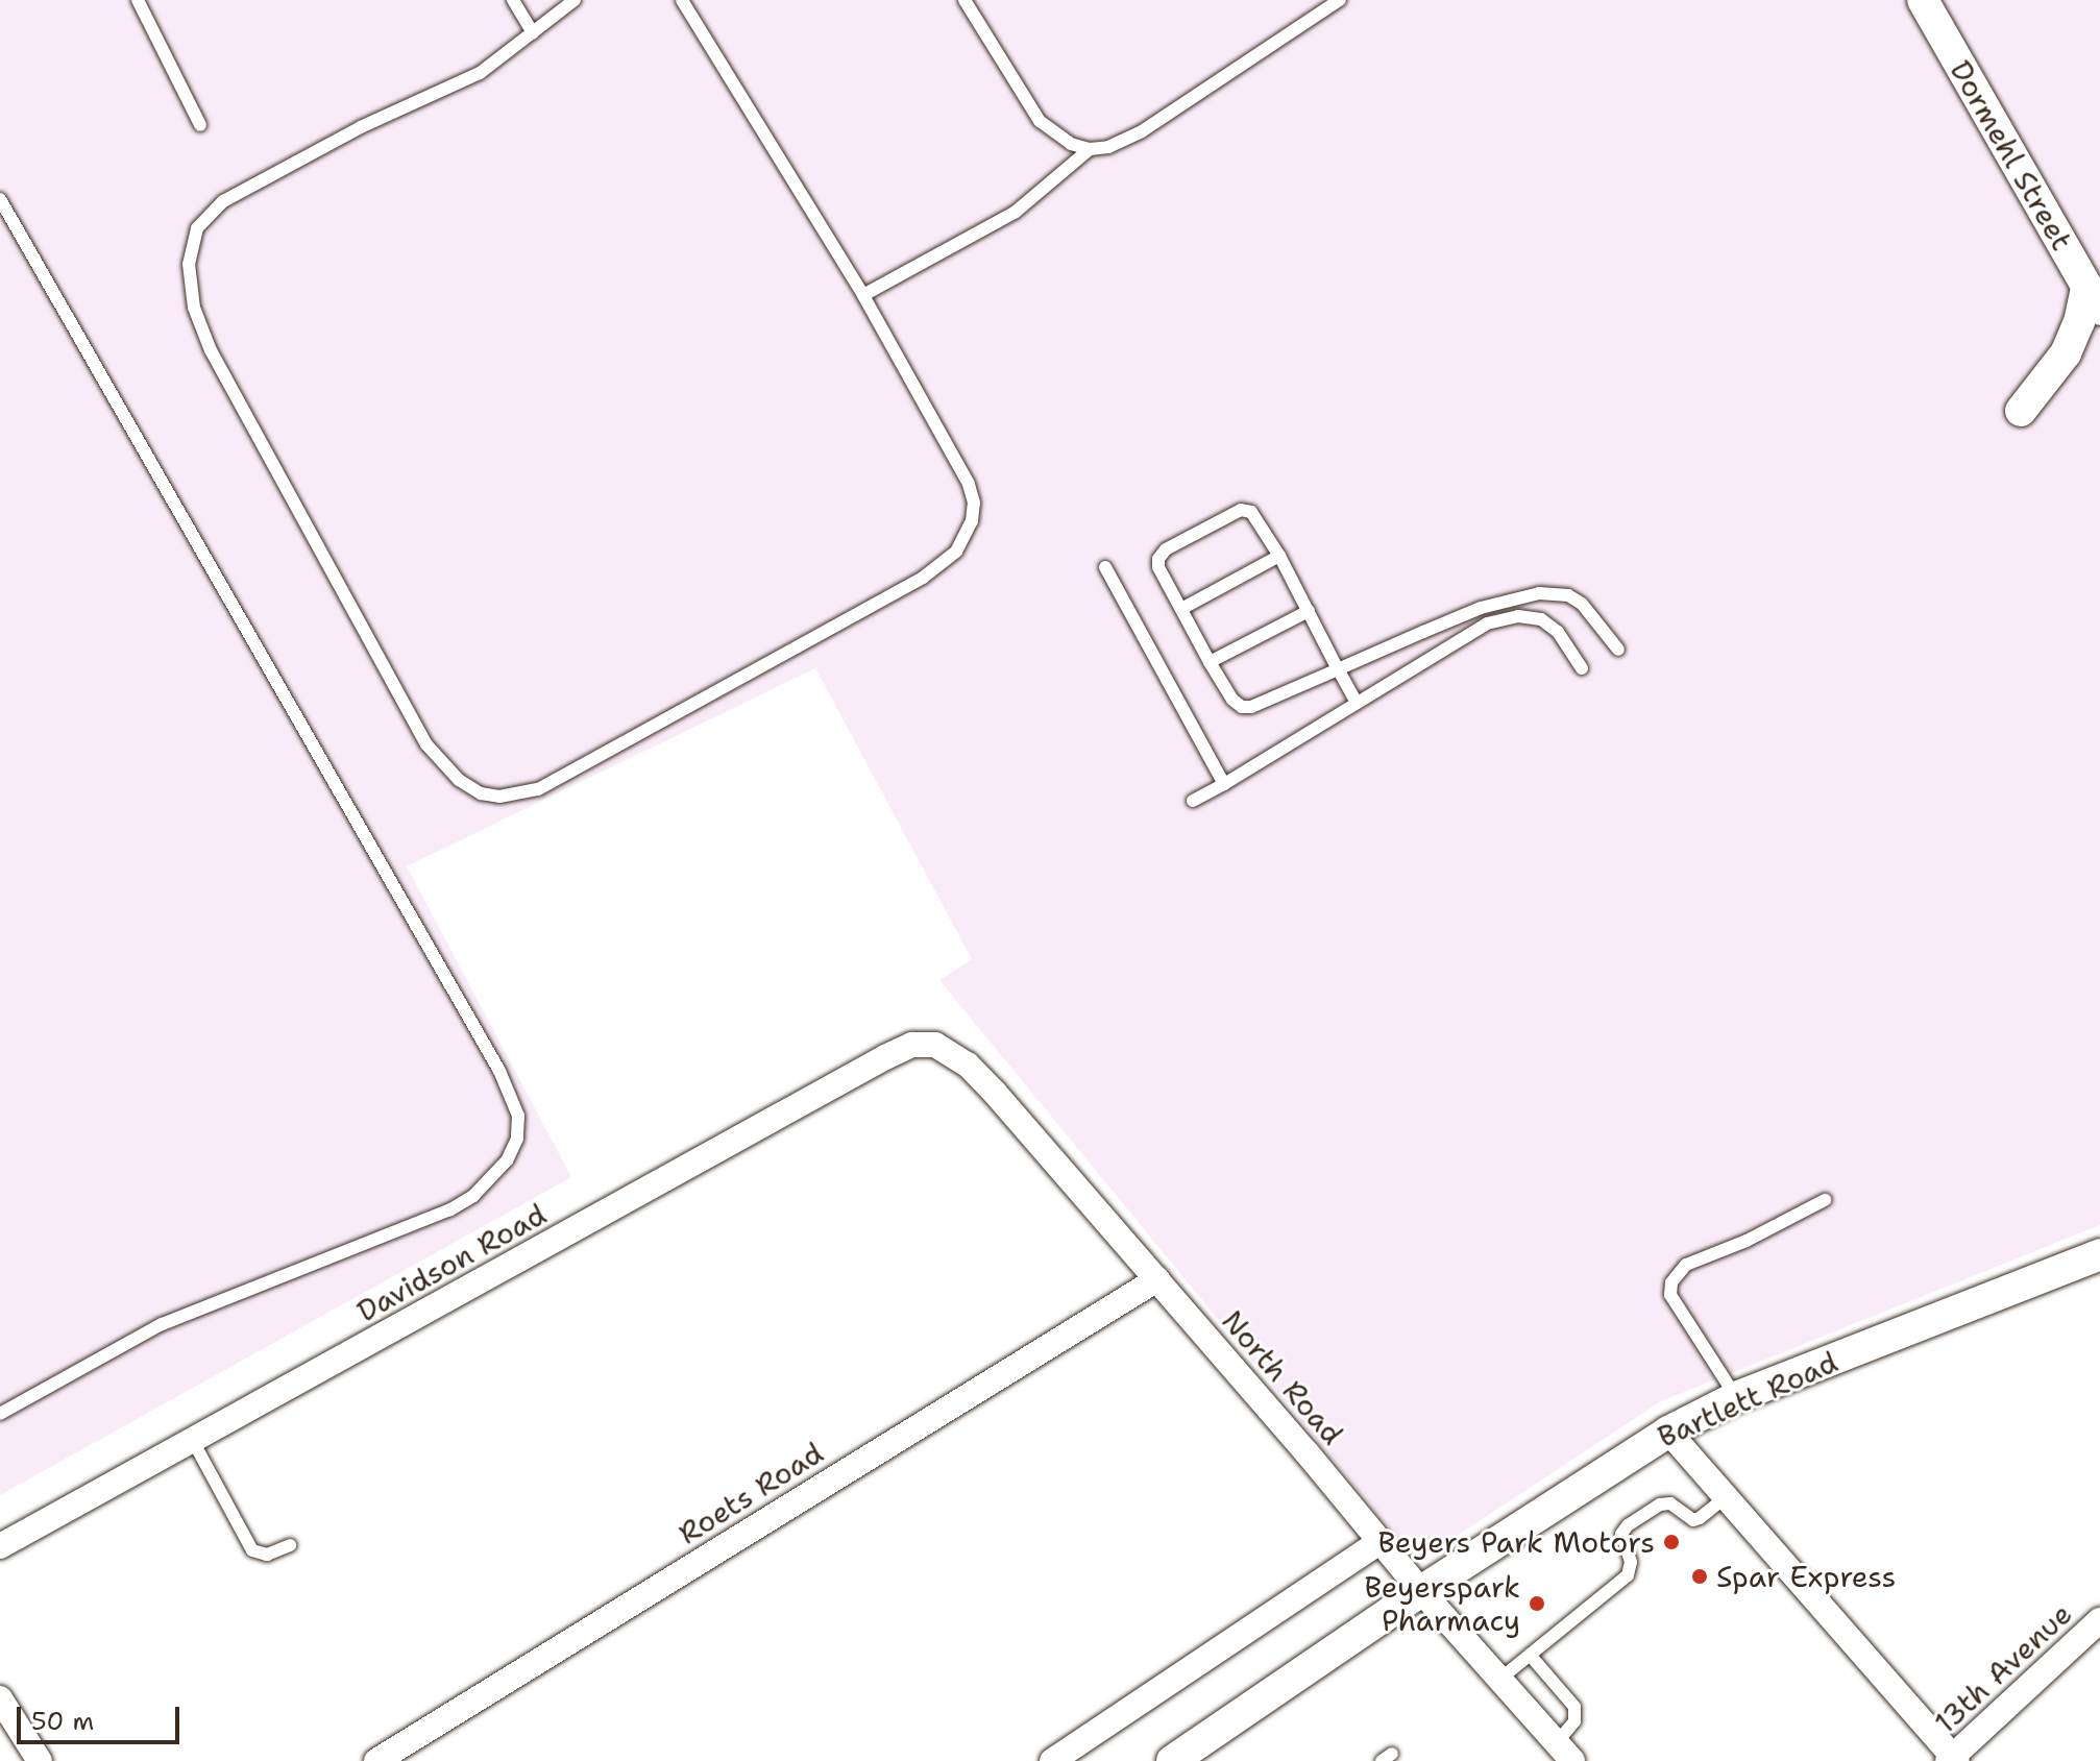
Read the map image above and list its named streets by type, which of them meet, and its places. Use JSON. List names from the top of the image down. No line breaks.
{"streets":{"street":["Dormehl Street","Davidson Road","North Road","Bartlett Road","Roets Road","13th Avenue"]},"crossings":[["Davidson Road","North Road"],["North Road","Bartlett Road"],["North Road","Roets Road"]],"places":["Beyers Park Motors","Spar Express","Beyerspark Pharmacy"],"scale_bar":"50 m"}
